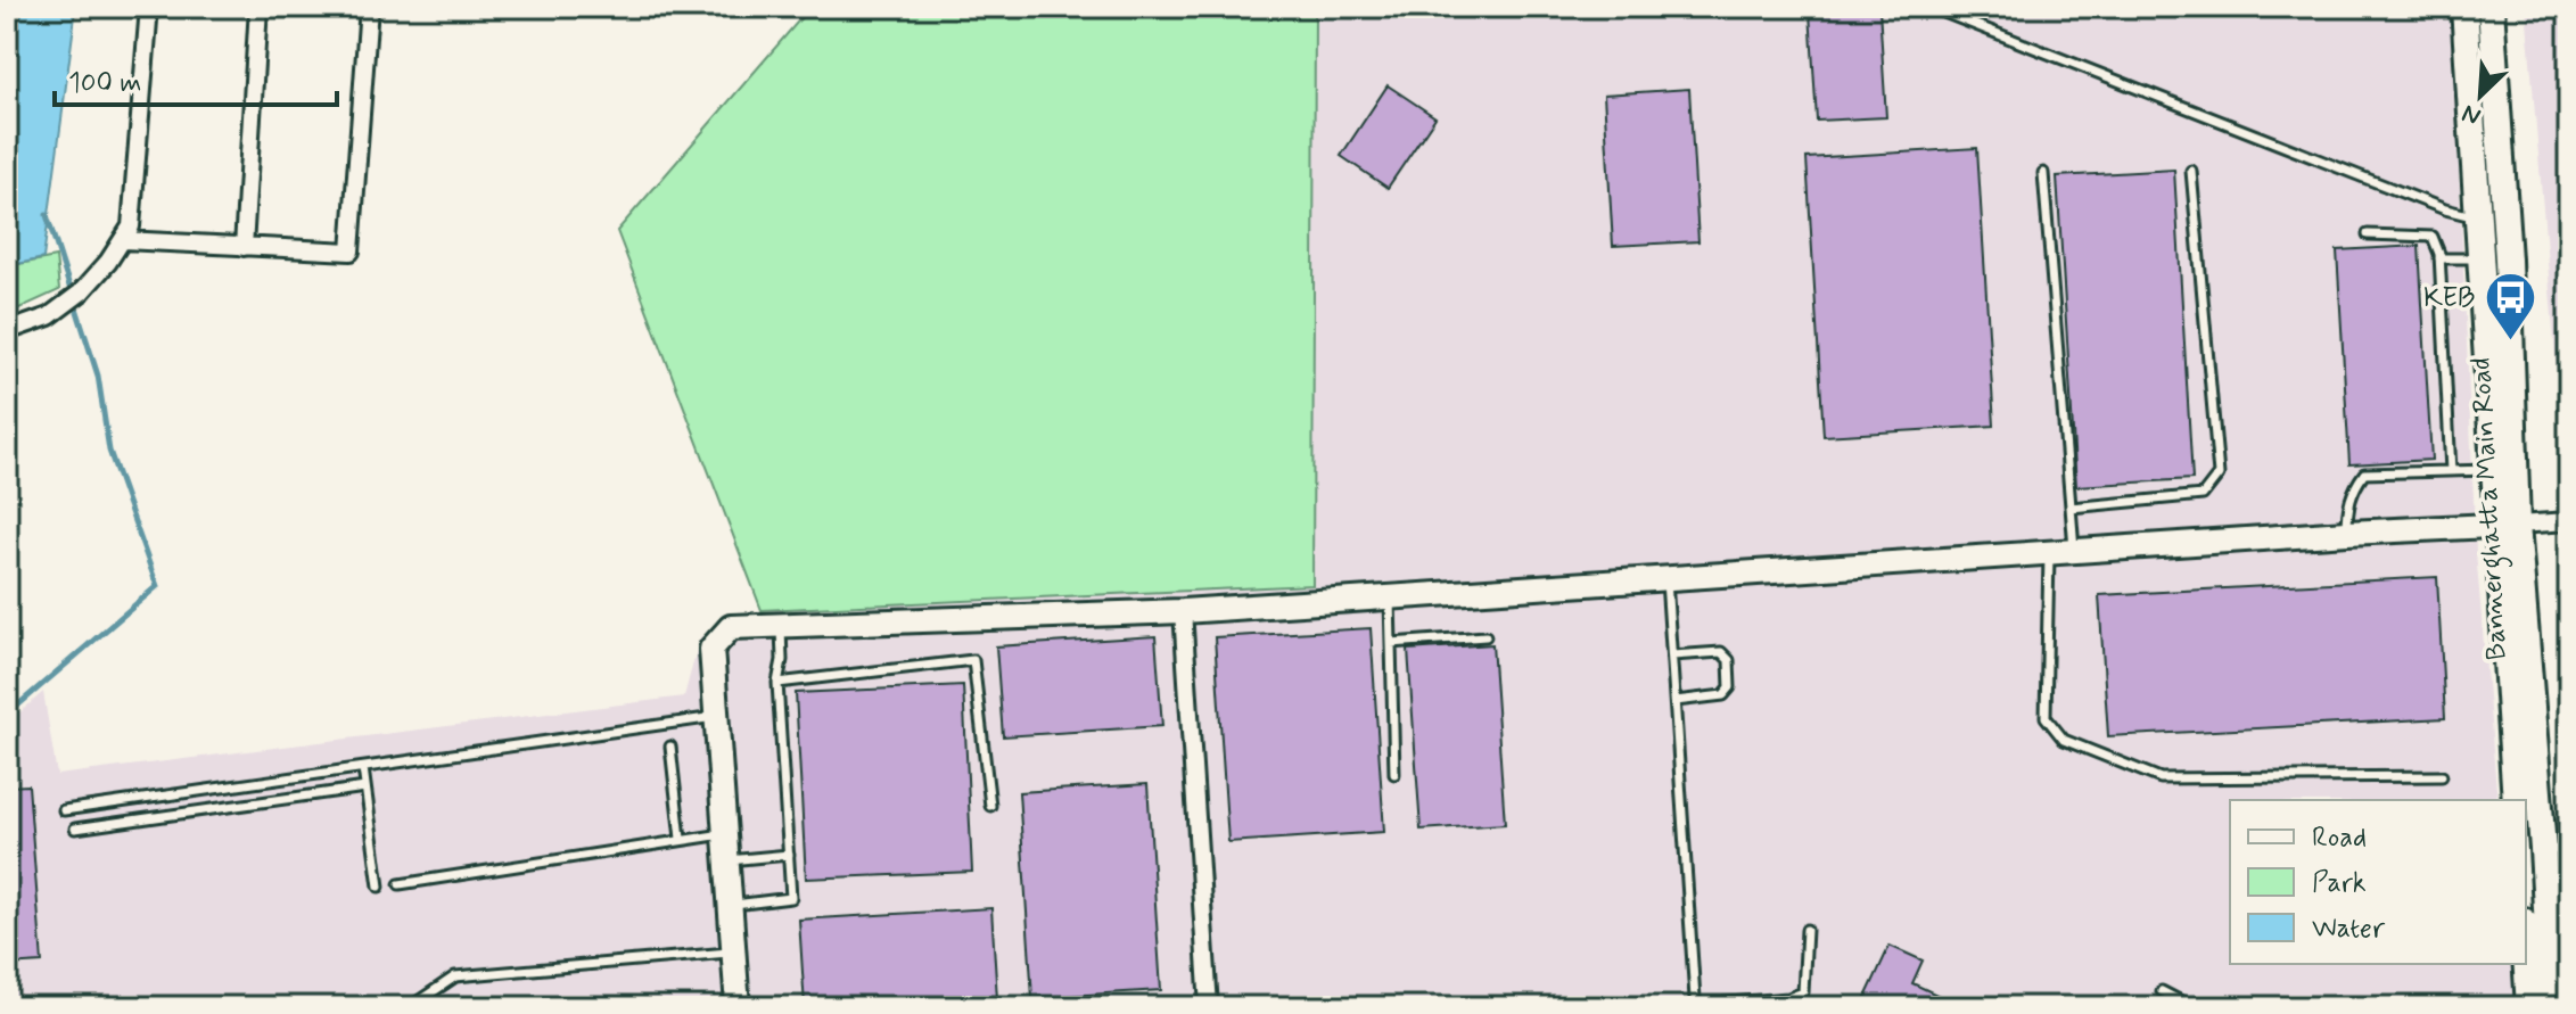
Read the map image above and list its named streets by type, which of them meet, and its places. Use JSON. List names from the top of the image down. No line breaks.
{"streets":{"main road":["Bannerghatta Main Road"]},"places":{"bus stop":["KEB"]},"legend":["Road","Park","Water"],"scale_bar":"100 m","north":"bottom left"}
